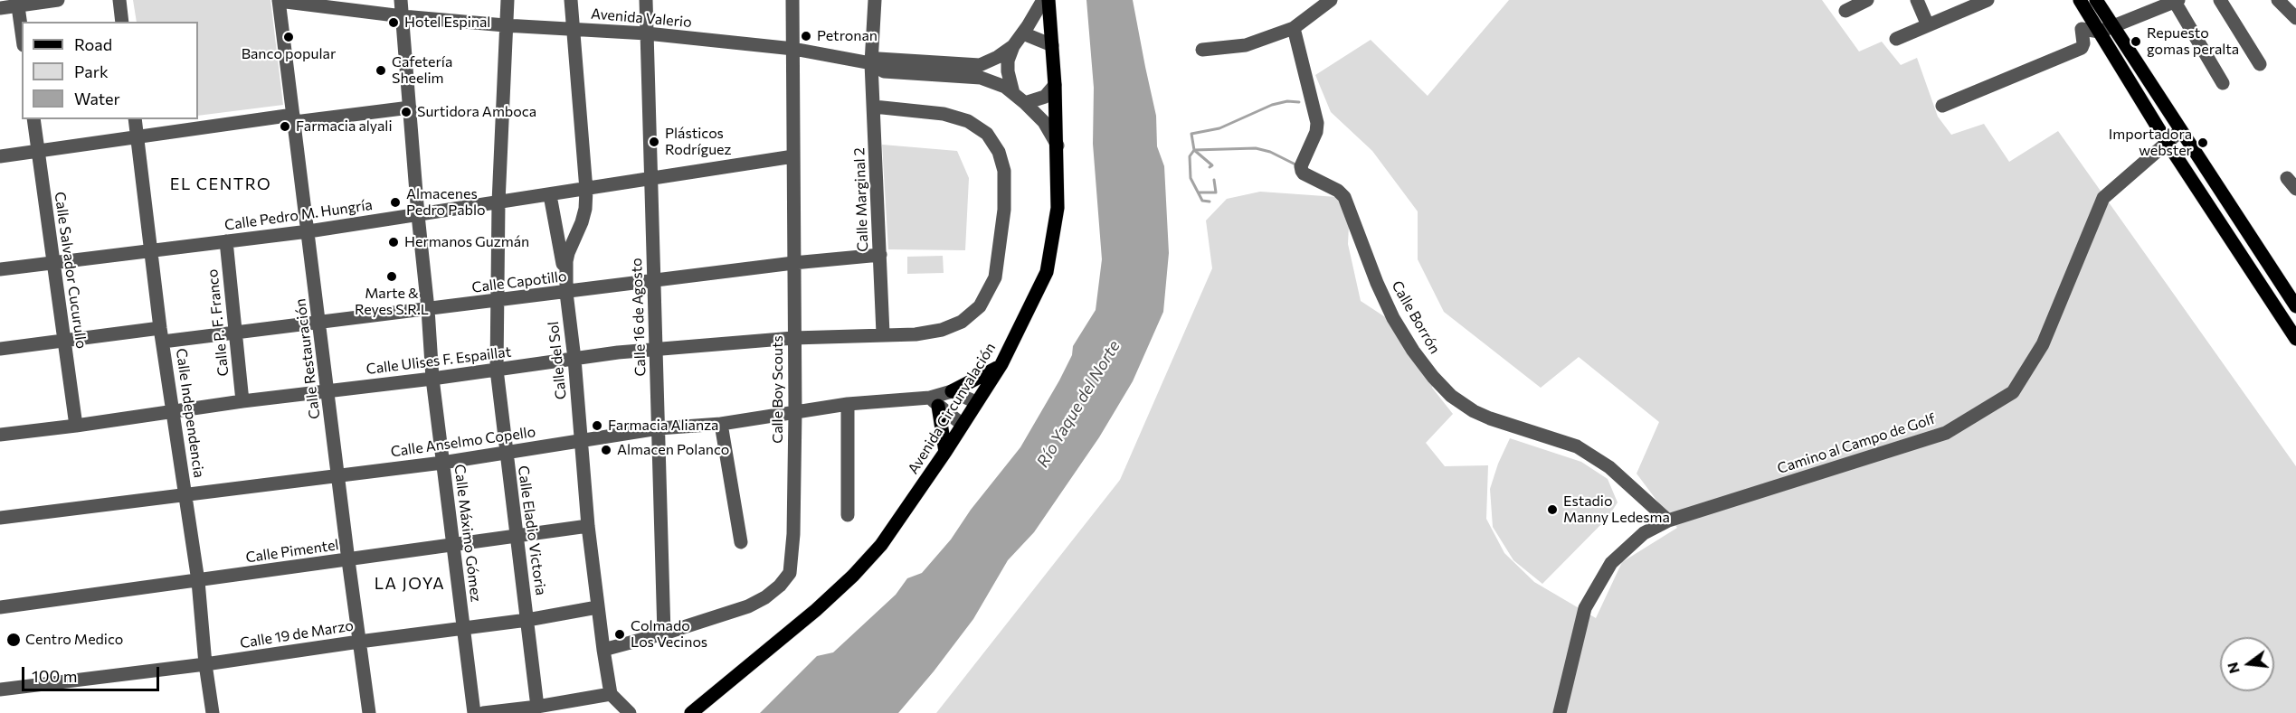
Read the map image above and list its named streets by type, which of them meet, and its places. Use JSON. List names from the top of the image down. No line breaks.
{"streets":{"main road":["Avenida Circunvalación"],"street":["Avenida Valerio","Calle Marginal 2","Calle Pedro M. Hungría","Calle Salvador Cucurullo","Calle Capotillo","Calle 16 de Agosto","Calle Borrón","Calle P. F. Franco","Calle Restauración","Calle Ulises F. Espaillat","Calle del Sol","Calle Boy Scouts","Calle Independencia","Calle Anselmo Copello","Camino al Campo de Golf","Calle Eladio Victoria","Calle Máximo Gómez","Calle Pimentel","Calle 19 de Marzo"]},"crossings":[["Avenida Valerio","Calle Marginal 2"],["Avenida Valerio","Calle 16 de Agosto"],["Avenida Valerio","Calle Restauración"],["Avenida Valerio","Calle del Sol"],["Avenida Valerio","Calle Boy Scouts"],["Avenida Valerio","Avenida Circunvalación"],["Avenida Valerio","Calle Eladio Victoria"],["Avenida Valerio","Calle Máximo Gómez"],["Calle Marginal 2","Calle Capotillo"],["Calle Marginal 2","Calle Ulises F. Espaillat"],["Calle Pedro M. Hungría","Calle Salvador Cucurullo"],["Calle Pedro M. Hungría","Calle 16 de Agosto"],["Calle Pedro M. Hungría","Calle P. F. Franco"],["Calle Pedro M. Hungría","Calle Restauración"],["Calle Pedro M. Hungría","Calle del Sol"],["Calle Pedro M. Hungría","Calle Boy Scouts"],["Calle Pedro M. Hungría","Calle Independencia"],["Calle Pedro M. Hungría","Calle Eladio Victoria"],["Calle Pedro M. Hungría","Calle Máximo Gómez"],["Calle Salvador Cucurullo","Calle Capotillo"],["Calle Salvador Cucurullo","Calle Ulises F. Espaillat"],["Calle Capotillo","Calle 16 de Agosto"],["Calle Capotillo","Calle P. F. Franco"],["Calle Capotillo","Calle Restauración"],["Calle Capotillo","Calle del Sol"],["Calle Capotillo","Calle Boy Scouts"],["Calle Capotillo","Calle Independencia"],["Calle Capotillo","Calle Eladio Victoria"],["Calle Capotillo","Calle Máximo Gómez"],["Calle 16 de Agosto","Calle Ulises F. Espaillat"],["Calle 16 de Agosto","Calle Boy Scouts"],["Calle 16 de Agosto","Calle Anselmo Copello"],["Calle Borrón","Camino al Campo de Golf"],["Calle P. F. Franco","Calle Ulises F. Espaillat"],["Calle Restauración","Calle Ulises F. Espaillat"],["Calle Restauración","Calle Anselmo Copello"],["Calle Restauración","Calle Pimentel"],["Calle Restauración","Calle 19 de Marzo"],["Calle Ulises F. Espaillat","Calle del Sol"],["Calle Ulises F. Espaillat","Calle Boy Scouts"],["Calle Ulises F. Espaillat","Calle Independencia"],["Calle Ulises F. Espaillat","Calle Eladio Victoria"],["Calle Ulises F. Espaillat","Calle Máximo Gómez"],["Calle del Sol","Calle Boy Scouts"],["Calle del Sol","Calle Anselmo Copello"],["Calle del Sol","Calle Pimentel"],["Calle del Sol","Calle 19 de Marzo"],["Calle Boy Scouts","Calle Anselmo Copello"],["Calle Independencia","Calle Anselmo Copello"],["Calle Independencia","Calle Pimentel"],["Calle Independencia","Calle 19 de Marzo"],["Calle Anselmo Copello","Calle Eladio Victoria"],["Calle Anselmo Copello","Calle Máximo Gómez"],["Calle Eladio Victoria","Calle Pimentel"],["Calle Eladio Victoria","Calle 19 de Marzo"],["Calle Máximo Gómez","Calle Pimentel"],["Calle Máximo Gómez","Calle 19 de Marzo"]],"districts":["EL CENTRO","LA JOYA"],"water":["Río Yaque del Norte"],"places":["Hotel Espinal","Petronan","Banco popular","Repuesto gomas peralta","Cafetería Sheelim","Surtidora Amboca","Farmacia alyali","Plásticos Rodríguez","Importadora webster","Almacenes Pedro Pablo","Hermanos Guzmán","Marte & Reyes S.R.L","Farmacia Alianza","Almacen Polanco","Estadio Manny Ledesma","Colmado Los Vecinos","Centro Medico"],"legend":["Road","Park","Water"],"scale_bar":"100 m","north":"left"}
